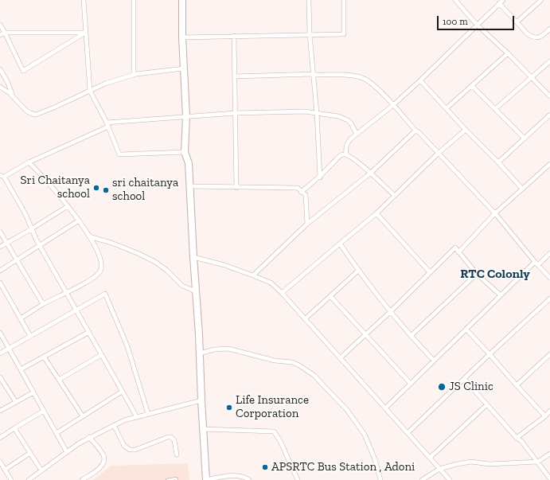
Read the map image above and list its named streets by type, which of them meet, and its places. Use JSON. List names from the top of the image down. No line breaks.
{"districts":["RTC Colonly"],"places":["Sri Chaitanya school","sri chaitanya school","JS Clinic","Life Insurance Corporation","APSRTC Bus Station , Adoni"],"scale_bar":"100 m"}
